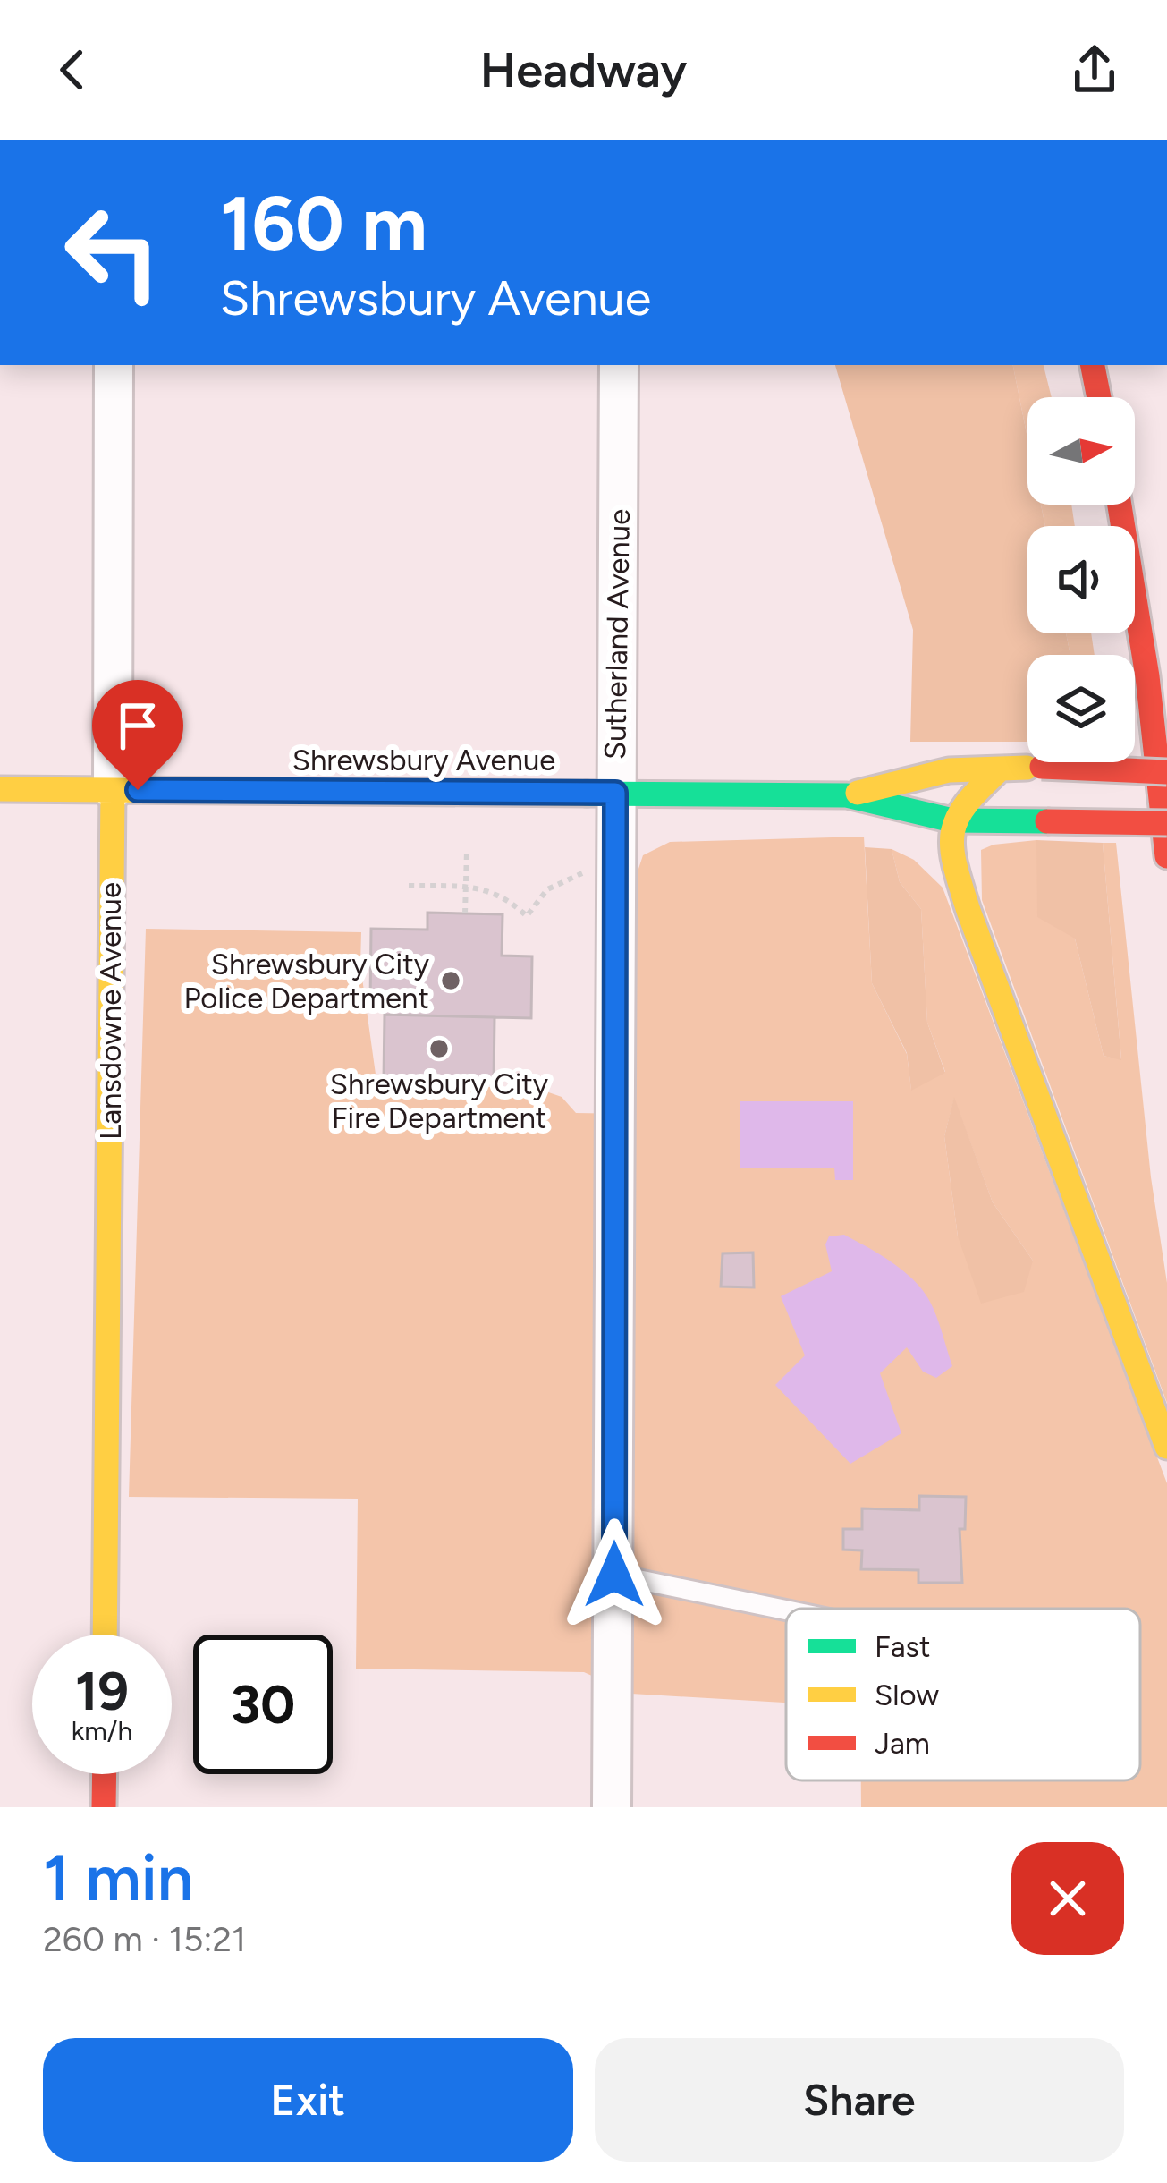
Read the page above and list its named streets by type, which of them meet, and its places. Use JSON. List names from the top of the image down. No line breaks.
{"streets":{"main road":["Shrewsbury Avenue","Lansdowne Avenue"],"street":["Sutherland Avenue"]},"crossings":[["Sutherland Avenue","Shrewsbury Avenue"],["Shrewsbury Avenue","Lansdowne Avenue"]],"places":["Shrewsbury City Police Department","Shrewsbury City Fire Department"],"legend":["Fast","Slow","Jam"],"north":"right","page":{"header":"Headway","turn":["160 m","Shrewsbury Avenue"],"speed":"19 km/h","limit":"30","heading":["1 min","260 m · 15:21"],"buttons":["Exit","Share"]}}
